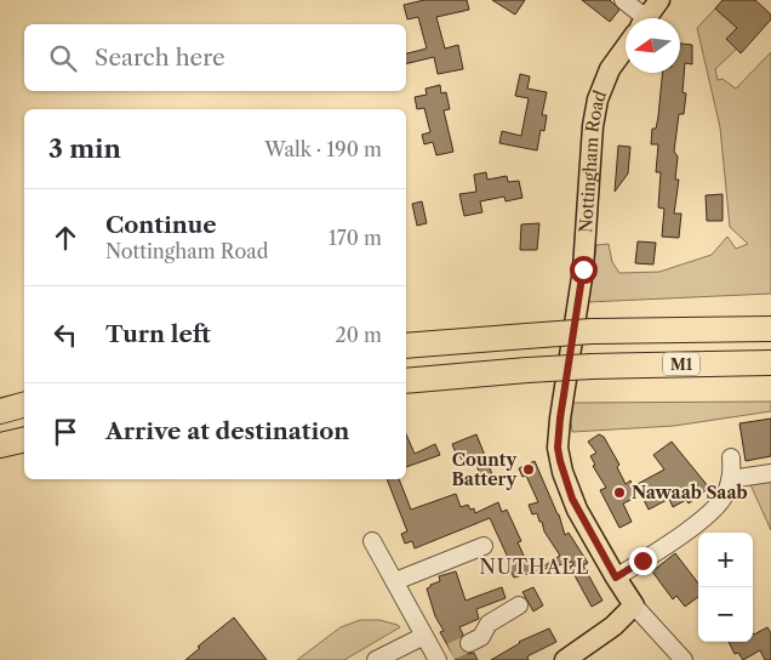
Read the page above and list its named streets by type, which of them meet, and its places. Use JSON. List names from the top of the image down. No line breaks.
{"streets":{"highway":["M1"],"main road":["Nottingham Road"]},"districts":["NUTHALL"],"places":["County Battery","Nawaab Saab"],"north":"left","page":{"search":"Search here","heading":["3 min","Walk · 190 m"],"list":[["Continue","Nottingham Road","170 m"],["Turn left","20 m"],"Arrive at destination"],"map_buttons":["+","−"]}}
